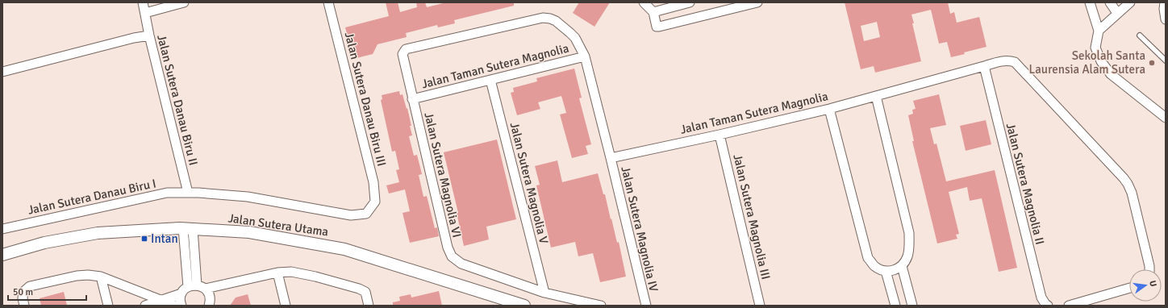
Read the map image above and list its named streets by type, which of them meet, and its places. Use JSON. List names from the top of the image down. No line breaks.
{"streets":{"street":["Jalan Taman Sutera Magnolia","Jalan Sutera Danau Biru III","Jalan Sutera Danau Biru II","Jalan Sutera Magnolia VI","Jalan Sutera Magnolia V","Jalan Sutera Magnolia II","Jalan Sutera Danau Biru I","Jalan Sutera Magnolia III","Jalan Sutera Utama","Jalan Sutera Magnolia IV"]},"crossings":[["Jalan Taman Sutera Magnolia","Jalan Sutera Magnolia VI"],["Jalan Taman Sutera Magnolia","Jalan Sutera Magnolia V"],["Jalan Taman Sutera Magnolia","Jalan Sutera Magnolia II"],["Jalan Taman Sutera Magnolia","Jalan Sutera Magnolia III"],["Jalan Taman Sutera Magnolia","Jalan Sutera Magnolia IV"],["Jalan Sutera Danau Biru III","Jalan Sutera Danau Biru I"],["Jalan Sutera Danau Biru II","Jalan Sutera Danau Biru I"],["Jalan Sutera Magnolia VI","Jalan Sutera Magnolia V"]],"places":{"other":["Sekolah Santa Laurensia Alam Sutera"],"transit":["Intan"]},"scale_bar":"50 m","north":"right"}
